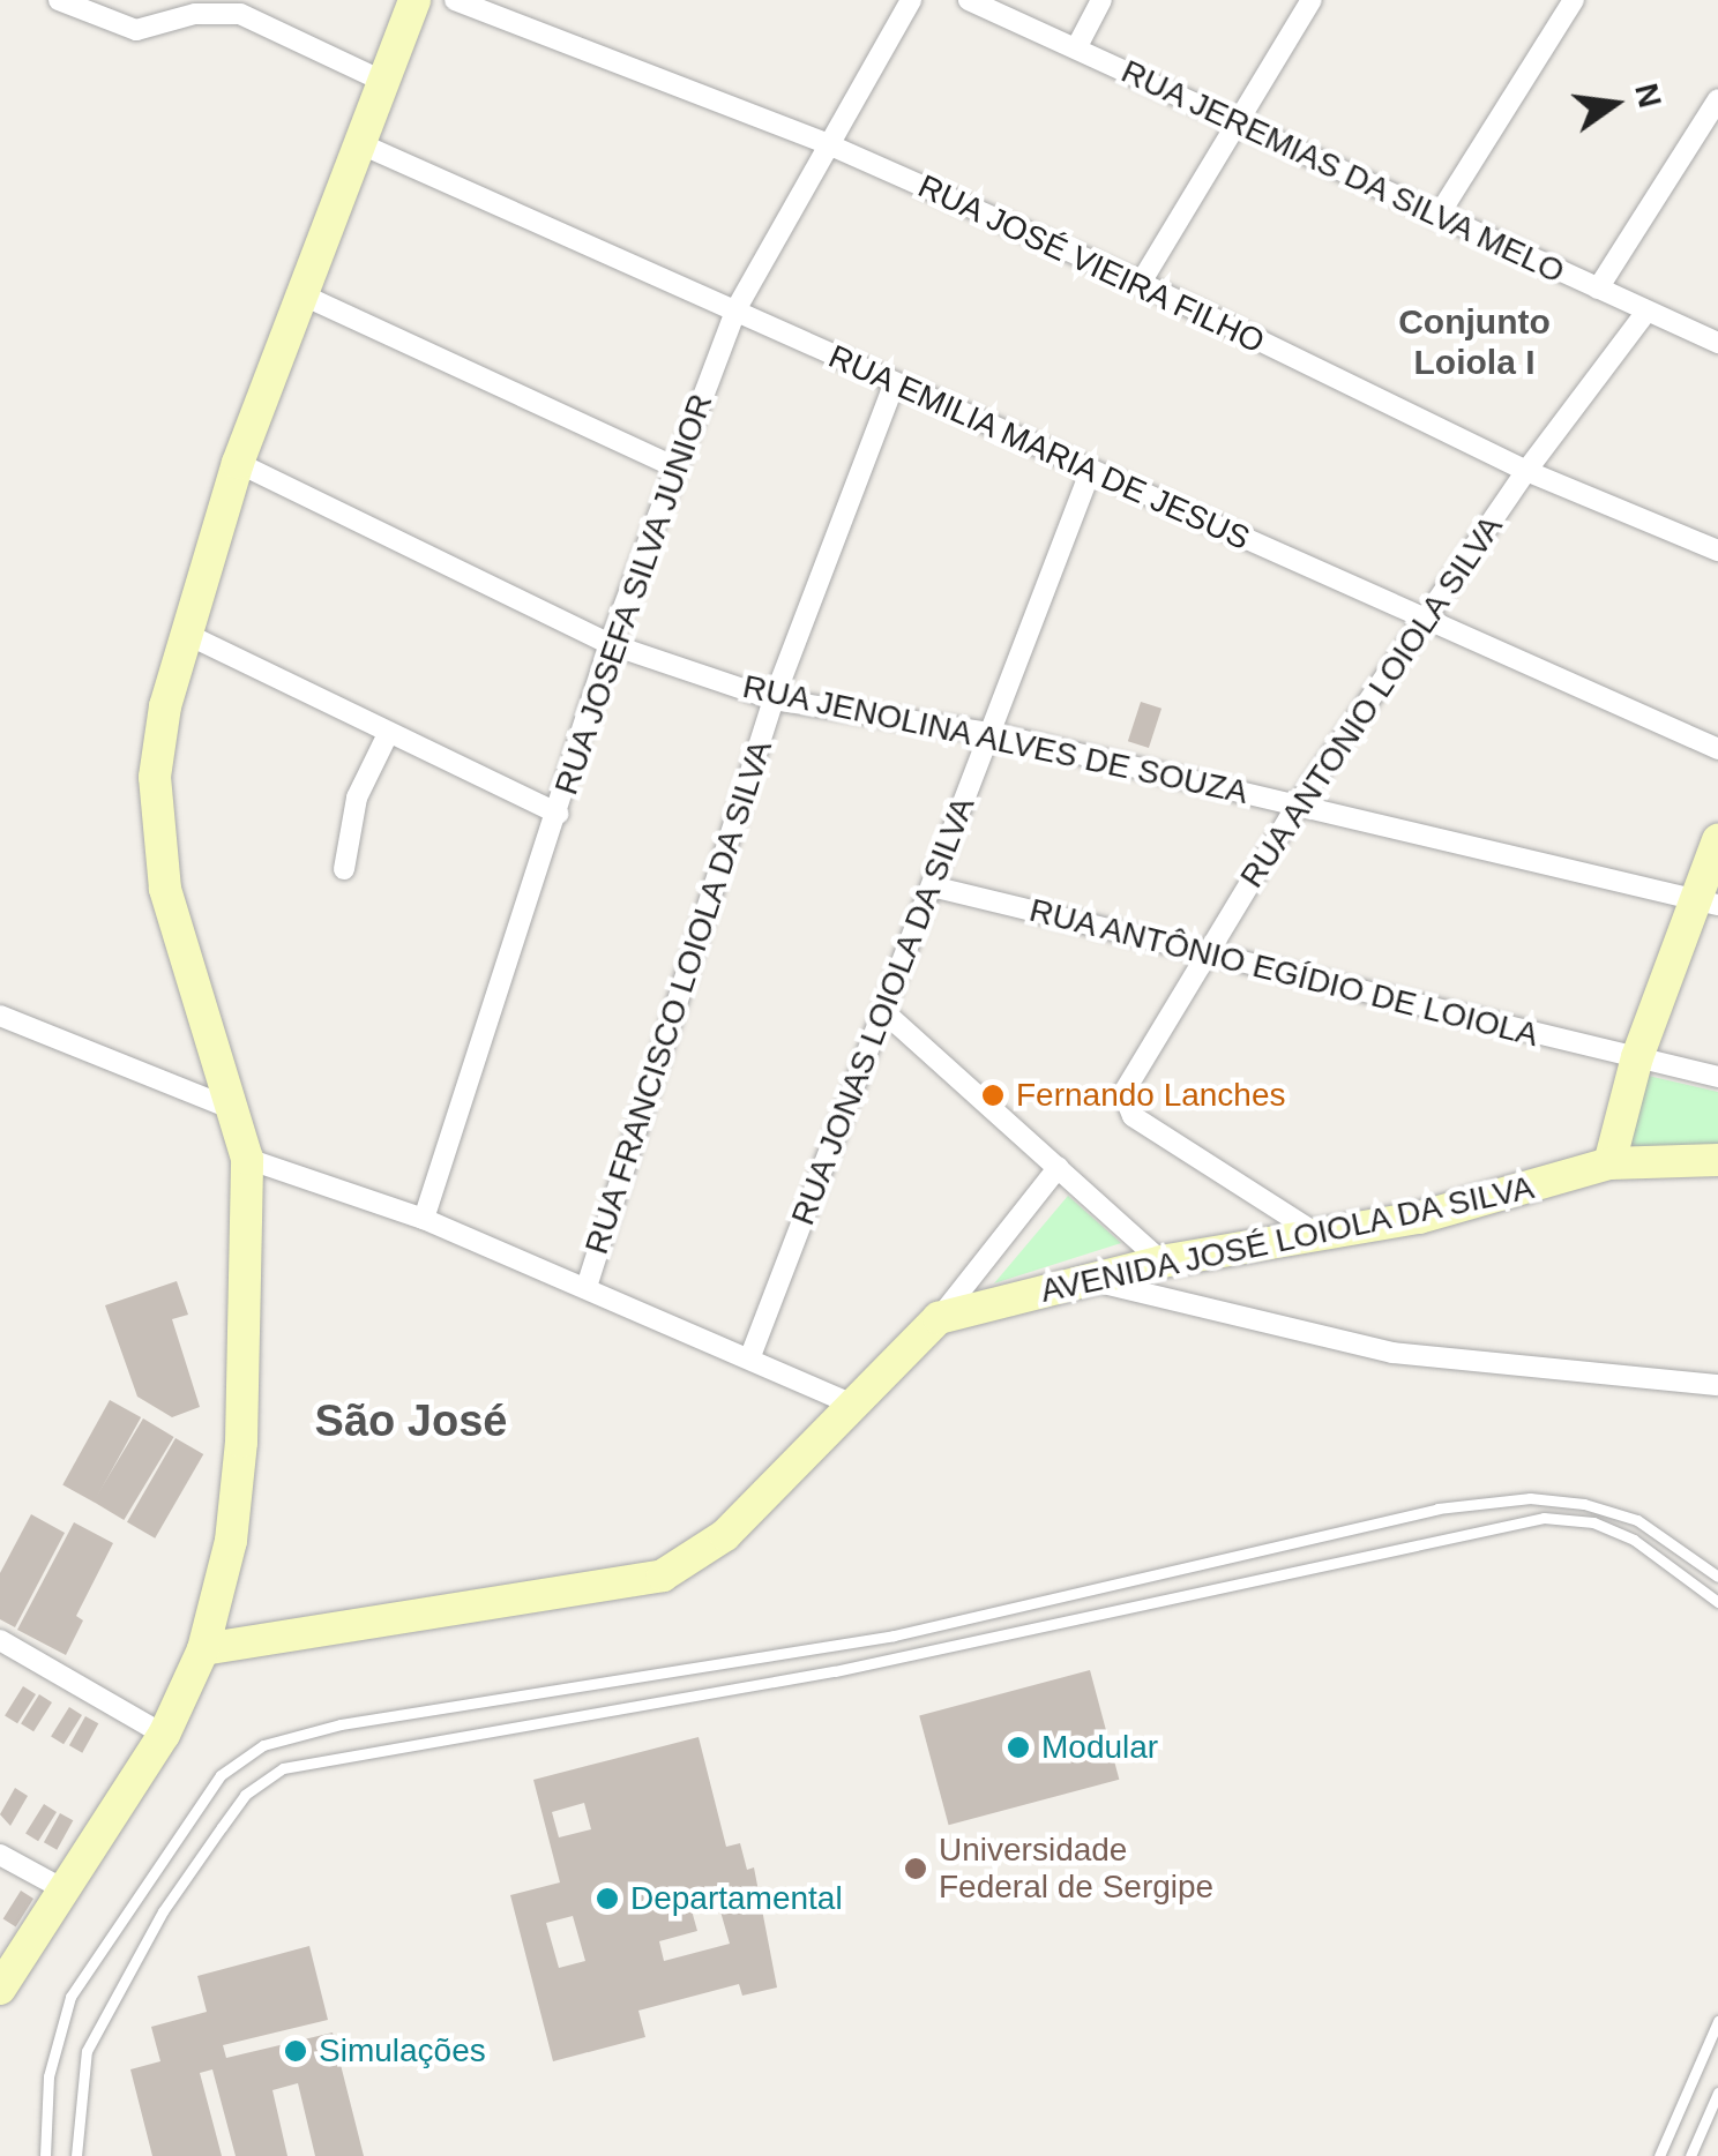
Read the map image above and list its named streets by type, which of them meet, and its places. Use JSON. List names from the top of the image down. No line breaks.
{"streets":{"street":["RUA JEREMIAS DA SILVA MELO","RUA JOSÉ VIEIRA FILHO","RUA EMILIA MARIA DE JESUS","RUA JOSEFA SILVA JUNIOR","RUA ANTONIO LOIOLA SILVA","RUA JENOLINA ALVES DE SOUZA","RUA ANTÔNIO EGÍDIO DE LOIOLA","RUA FRANCISCO LOIOLA DA SILVA","RUA JONAS LOIOLA DA SILVA","AVENIDA JOSÉ LOIOLA DA SILVA"]},"crossings":[["RUA JEREMIAS DA SILVA MELO","RUA ANTONIO LOIOLA SILVA"],["RUA JOSÉ VIEIRA FILHO","RUA JOSEFA SILVA JUNIOR"],["RUA JOSÉ VIEIRA FILHO","RUA ANTONIO LOIOLA SILVA"],["RUA EMILIA MARIA DE JESUS","RUA JOSEFA SILVA JUNIOR"],["RUA EMILIA MARIA DE JESUS","RUA ANTONIO LOIOLA SILVA"],["RUA EMILIA MARIA DE JESUS","RUA FRANCISCO LOIOLA DA SILVA"],["RUA EMILIA MARIA DE JESUS","RUA JONAS LOIOLA DA SILVA"],["RUA JOSEFA SILVA JUNIOR","RUA JENOLINA ALVES DE SOUZA"],["RUA ANTONIO LOIOLA SILVA","RUA JENOLINA ALVES DE SOUZA"],["RUA ANTONIO LOIOLA SILVA","RUA ANTÔNIO EGÍDIO DE LOIOLA"],["RUA ANTONIO LOIOLA SILVA","AVENIDA JOSÉ LOIOLA DA SILVA"],["RUA JENOLINA ALVES DE SOUZA","RUA FRANCISCO LOIOLA DA SILVA"],["RUA JENOLINA ALVES DE SOUZA","RUA JONAS LOIOLA DA SILVA"],["RUA ANTÔNIO EGÍDIO DE LOIOLA","RUA JONAS LOIOLA DA SILVA"]],"districts":["Conjunto Loiola I","São José"],"places":["Fernando Lanches","Modular","Universidade Federal de Sergipe","Departamental","Simulações"],"north":"right"}
